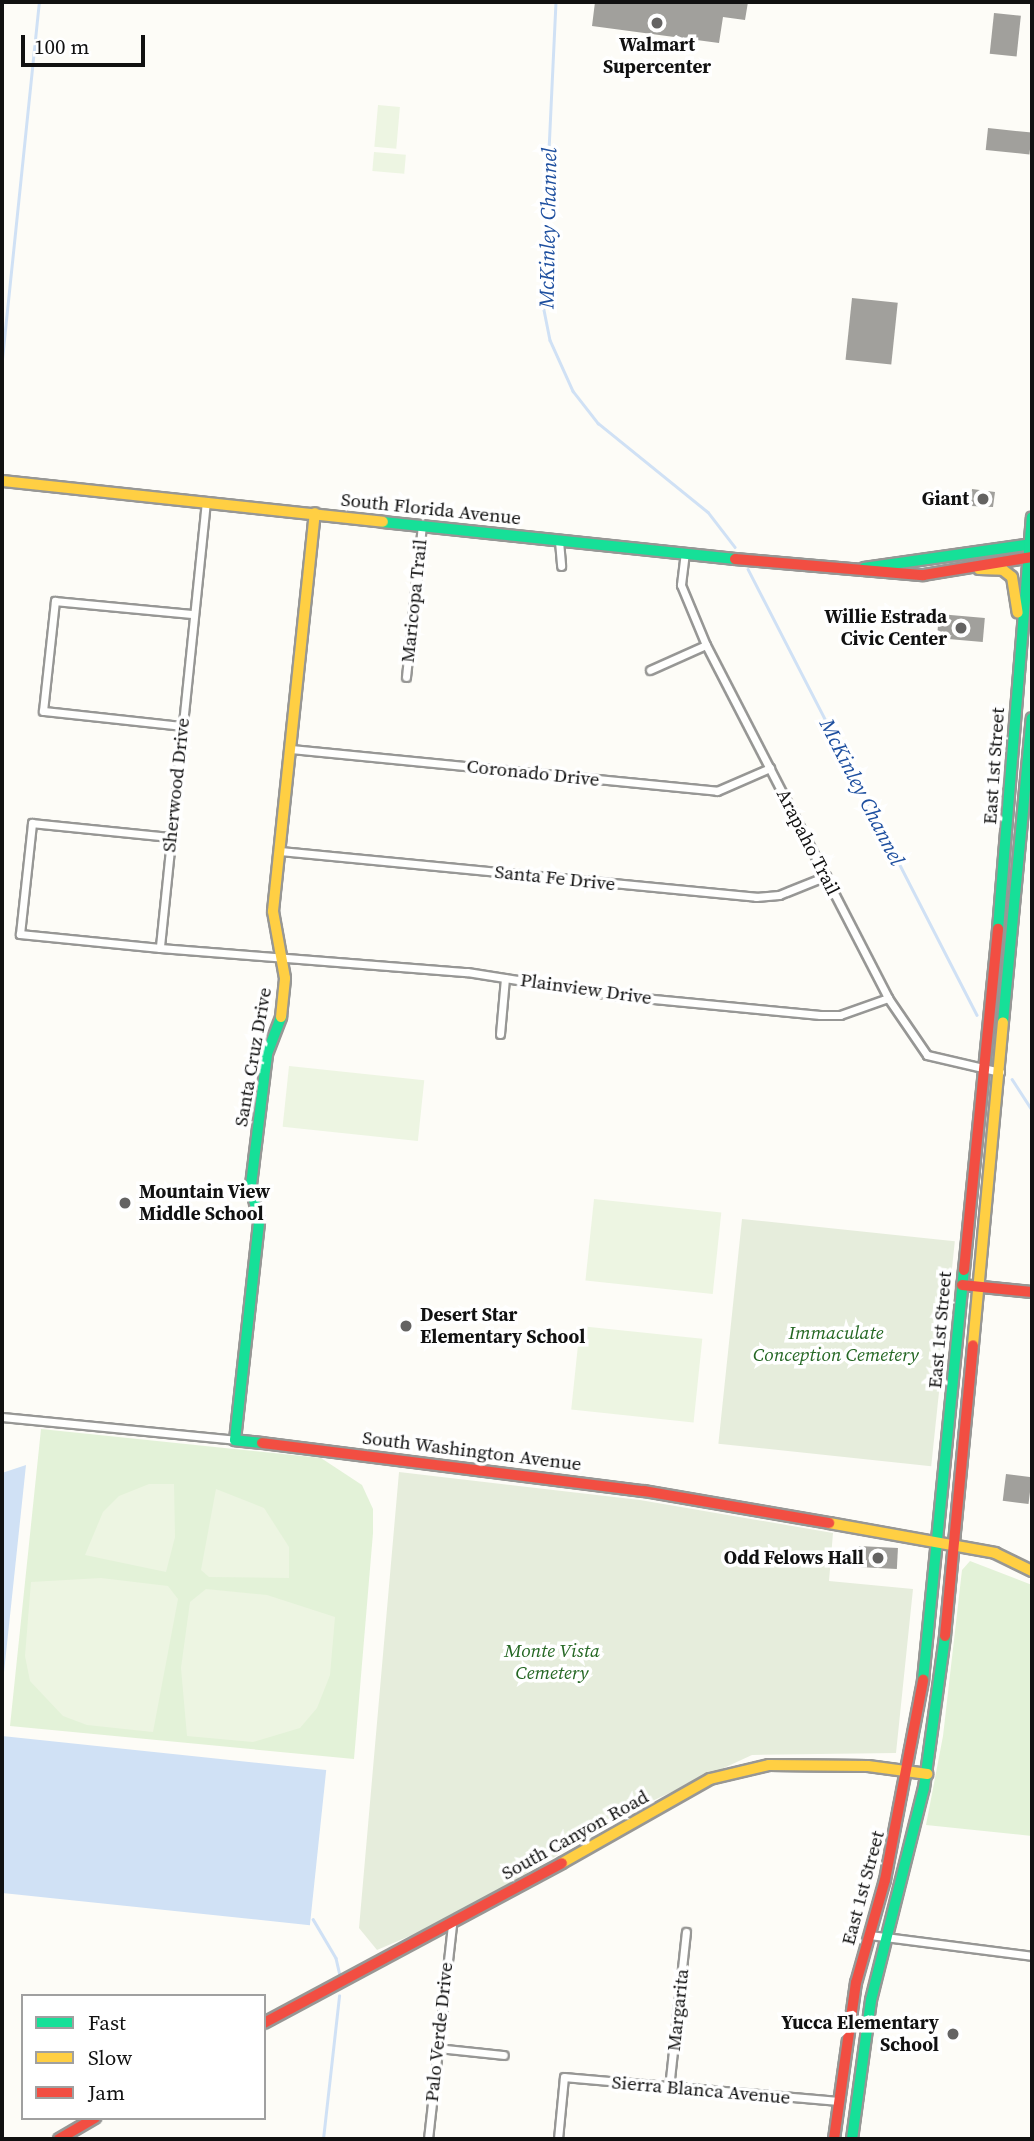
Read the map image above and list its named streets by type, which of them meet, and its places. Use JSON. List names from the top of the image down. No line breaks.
{"streets":{"main road":["South Florida Avenue","East 1st Street","Santa Cruz Drive","South Washington Avenue","South Canyon Road"],"street":["Maricopa Trail","Coronado Drive","Sherwood Drive","Arapaho Trail","Santa Fe Drive","Plainview Drive","Margarita","Palo Verde Drive","Sierra Blanca Avenue"]},"crossings":[["South Florida Avenue","Maricopa Trail"],["South Florida Avenue","East 1st Street"],["South Florida Avenue","Sherwood Drive"],["South Florida Avenue","Arapaho Trail"],["South Florida Avenue","Santa Cruz Drive"],["East 1st Street","Arapaho Trail"],["East 1st Street","South Washington Avenue"],["East 1st Street","South Canyon Road"],["East 1st Street","Sierra Blanca Avenue"],["Coronado Drive","Arapaho Trail"],["Coronado Drive","Santa Cruz Drive"],["Arapaho Trail","Santa Fe Drive"],["Arapaho Trail","Plainview Drive"],["Santa Fe Drive","Santa Cruz Drive"],["Plainview Drive","Santa Cruz Drive"],["Santa Cruz Drive","South Washington Avenue"],["South Canyon Road","Palo Verde Drive"],["Margarita","Sierra Blanca Avenue"]],"water":["McKinley Channel"],"parks":["Immaculate Conception Cemetery","Monte Vista Cemetery"],"places":["Walmart Supercenter","Giant","Willie Estrada Civic Center","Mountain View Middle School","Desert Star Elementary School","Odd Felows Hall","Yucca Elementary School"],"legend":["Fast","Slow","Jam"],"scale_bar":"100 m"}
